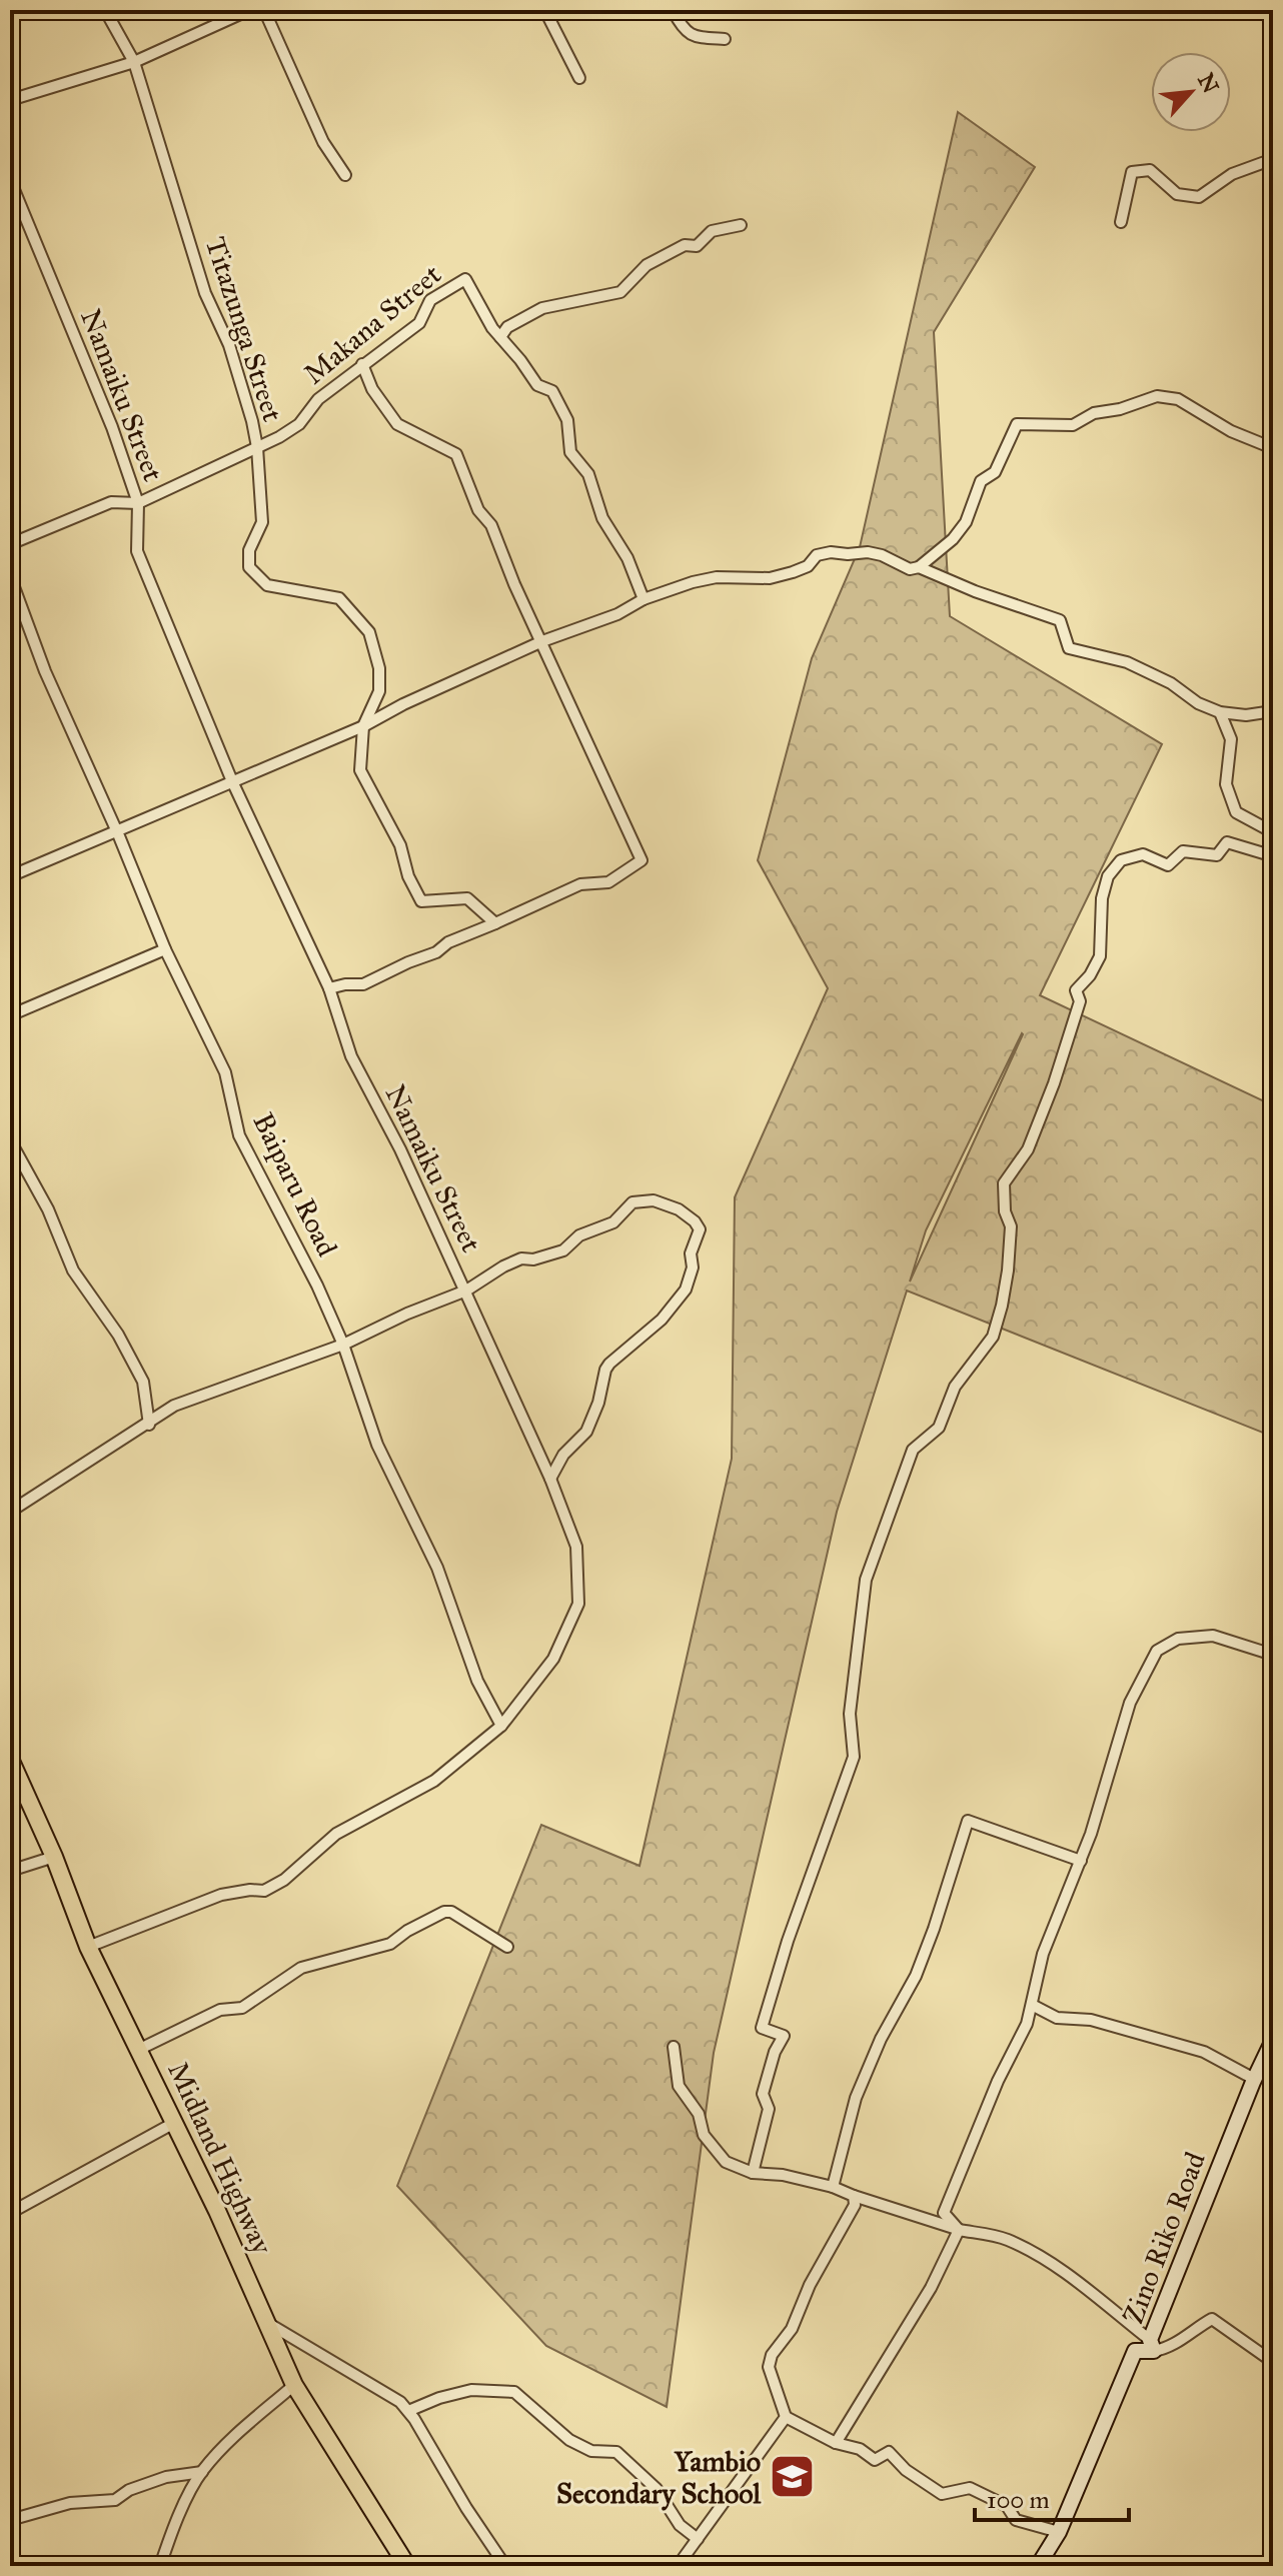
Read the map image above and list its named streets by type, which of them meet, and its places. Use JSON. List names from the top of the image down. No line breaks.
{"streets":{"main road":["Midland Highway"],"street":["Makana Street","Titazunga Street","Namaiku Street","Baiparu Road","Zino Riko Road"]},"crossings":[["Makana Street","Titazunga Street"],["Makana Street","Namaiku Street"],["Namaiku Street","Baiparu Road"],["Namaiku Street","Midland Highway"]],"places":{"school or university":["Yambio Secondary School"]},"scale_bar":"100 m","north":"top right"}
